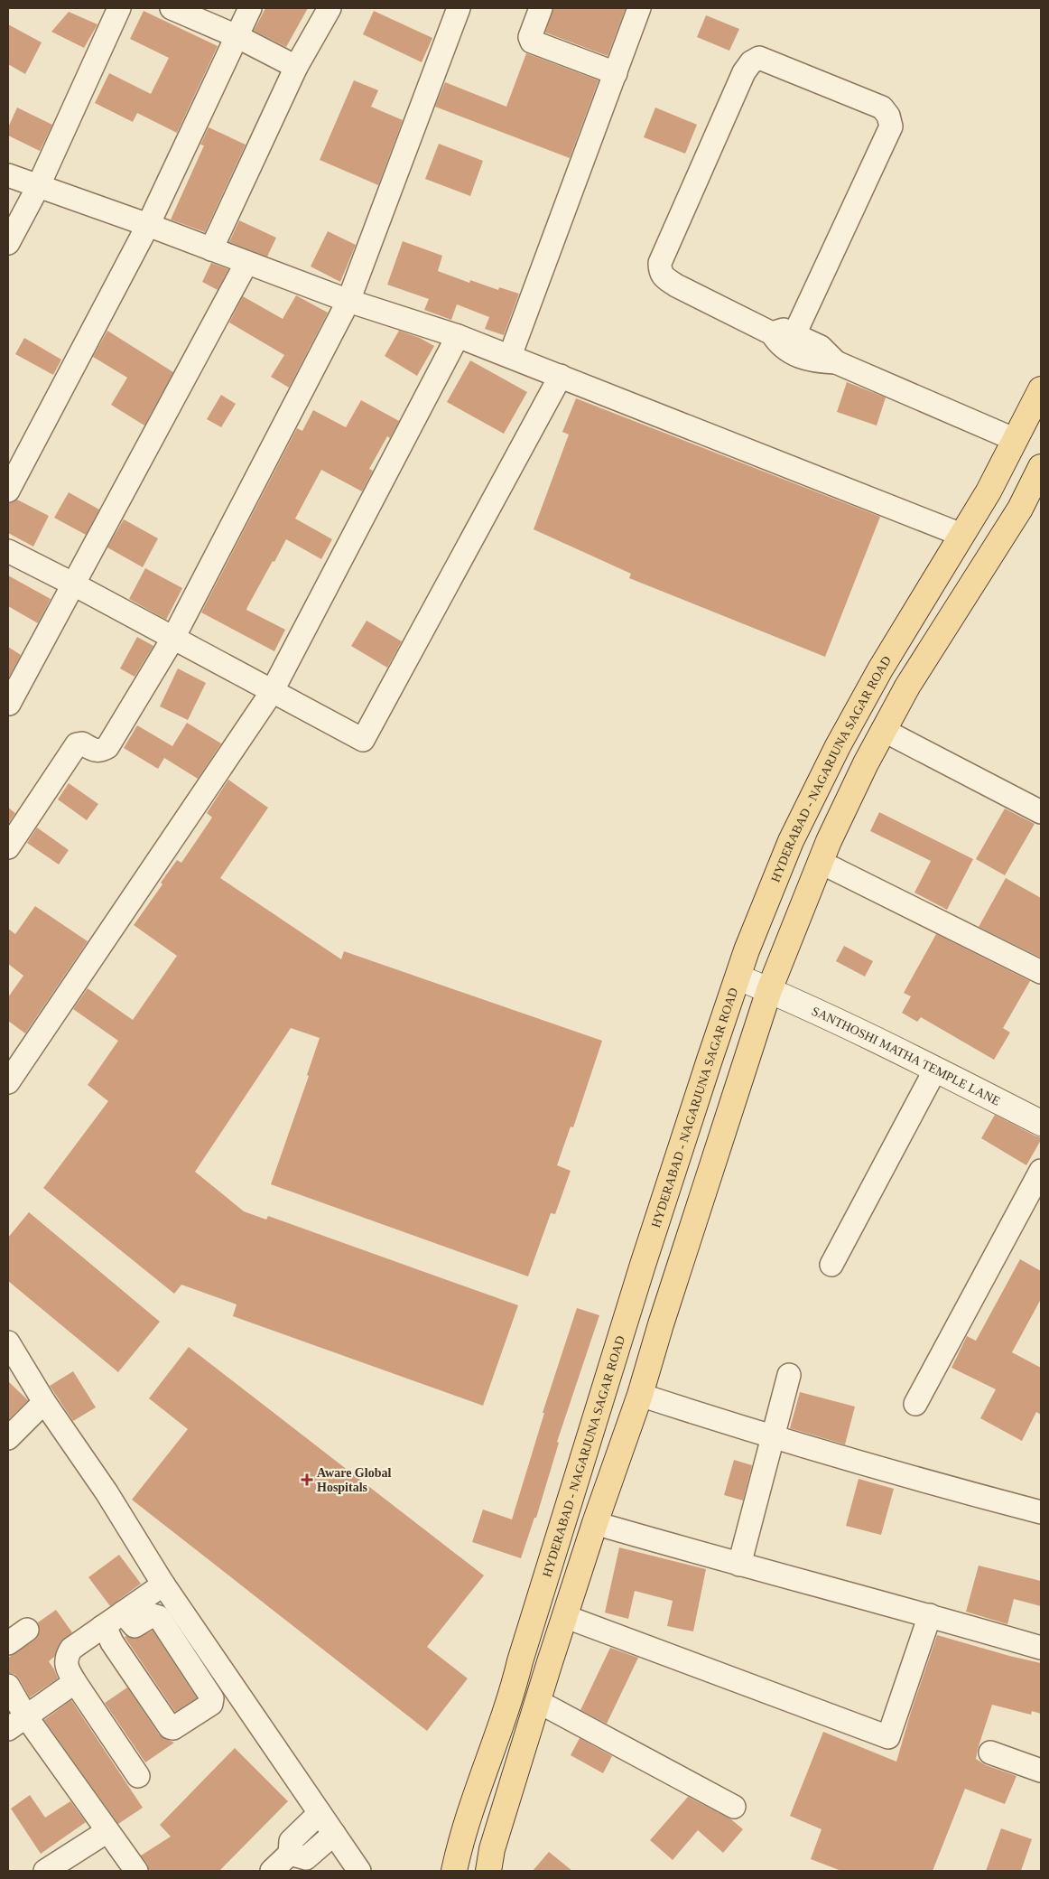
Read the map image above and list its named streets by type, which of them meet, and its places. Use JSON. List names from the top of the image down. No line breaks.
{"streets":{"main road":["HYDERABAD - NAGARJUNA SAGAR ROAD"],"street":["SANTHOSHI MATHA TEMPLE LANE"]},"crossings":[["HYDERABAD - NAGARJUNA SAGAR ROAD","SANTHOSHI MATHA TEMPLE LANE"]],"places":{"health":["Aware Global Hospitals"]}}
